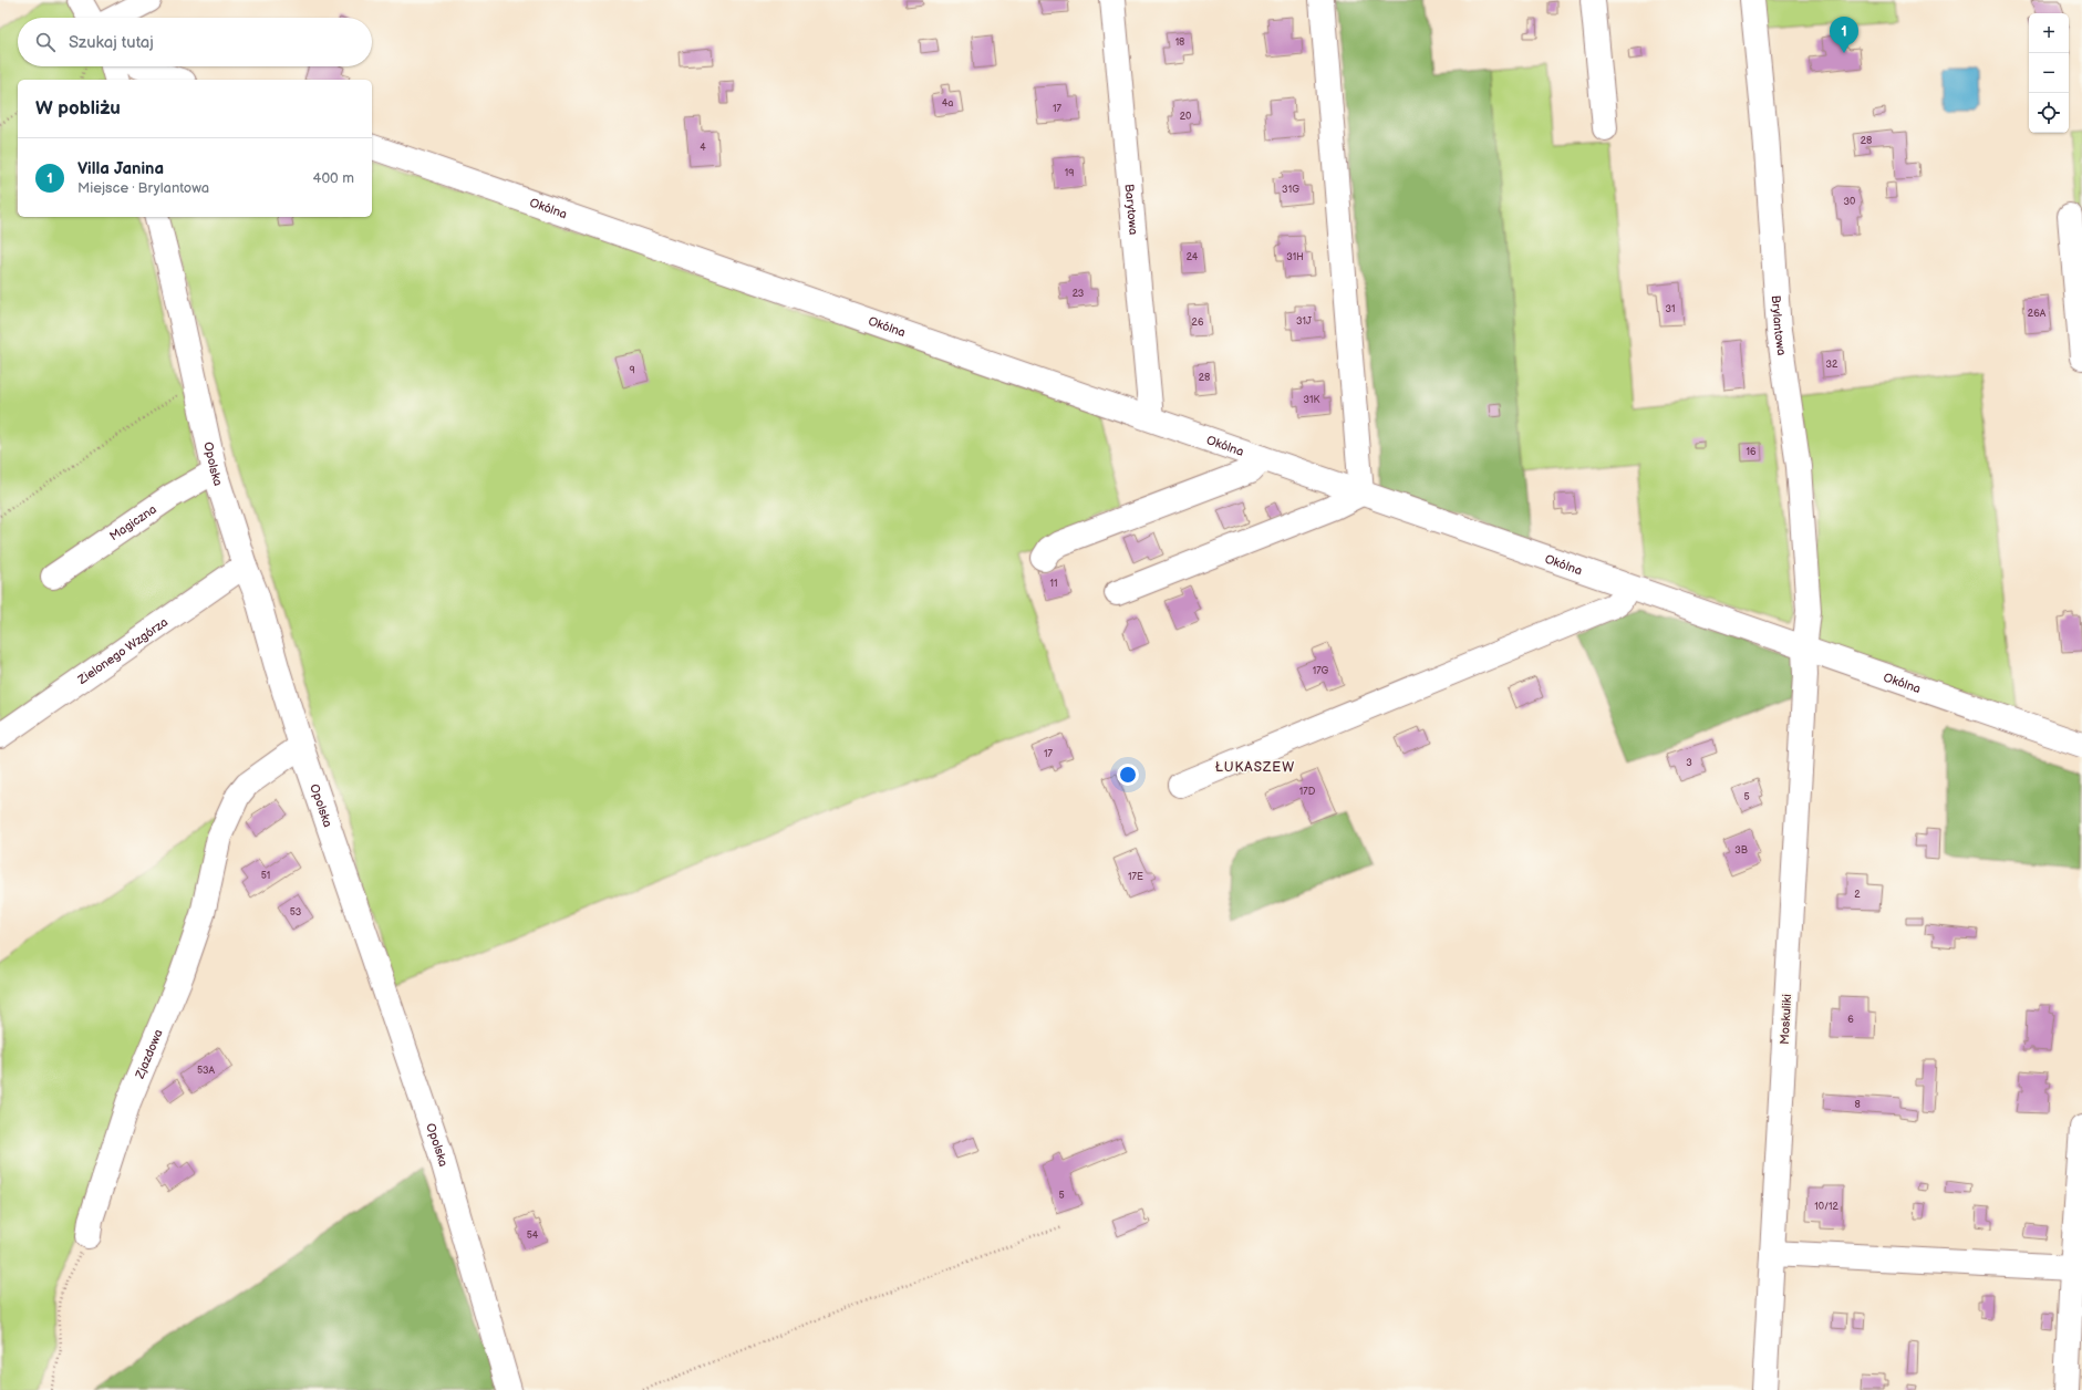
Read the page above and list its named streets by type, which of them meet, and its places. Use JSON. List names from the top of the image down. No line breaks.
{"streets":{"street":["Okólna","Barytowa","Brylantowa","Opolska","Magiczna","Zielonego Wzgórza","Moskuliki","Zjazdowa"]},"crossings":[["Okólna","Barytowa"],["Okólna","Brylantowa"],["Okólna","Moskuliki"],["Brylantowa","Moskuliki"],["Opolska","Magiczna"],["Opolska","Zielonego Wzgórza"],["Opolska","Zjazdowa"]],"districts":["ŁUKASZEW"],"house_numbers":["18","4a","17","20","28","4","19","31G","30","24","31H","23","31","26A","31J","26","32","9","28","31K","16","11","17G","17","3","17D","5","3B","51","17E","2","53","6","53A","8","5","10/12","54"],"page":{"map_buttons":["+","−"],"pins":"1","search":"Szukaj tutaj","heading":"W pobliżu","list":[{"mark":"1","name":"Villa Janina","note":"Miejsce · Brylantowa","value":"400 m"}]}}
